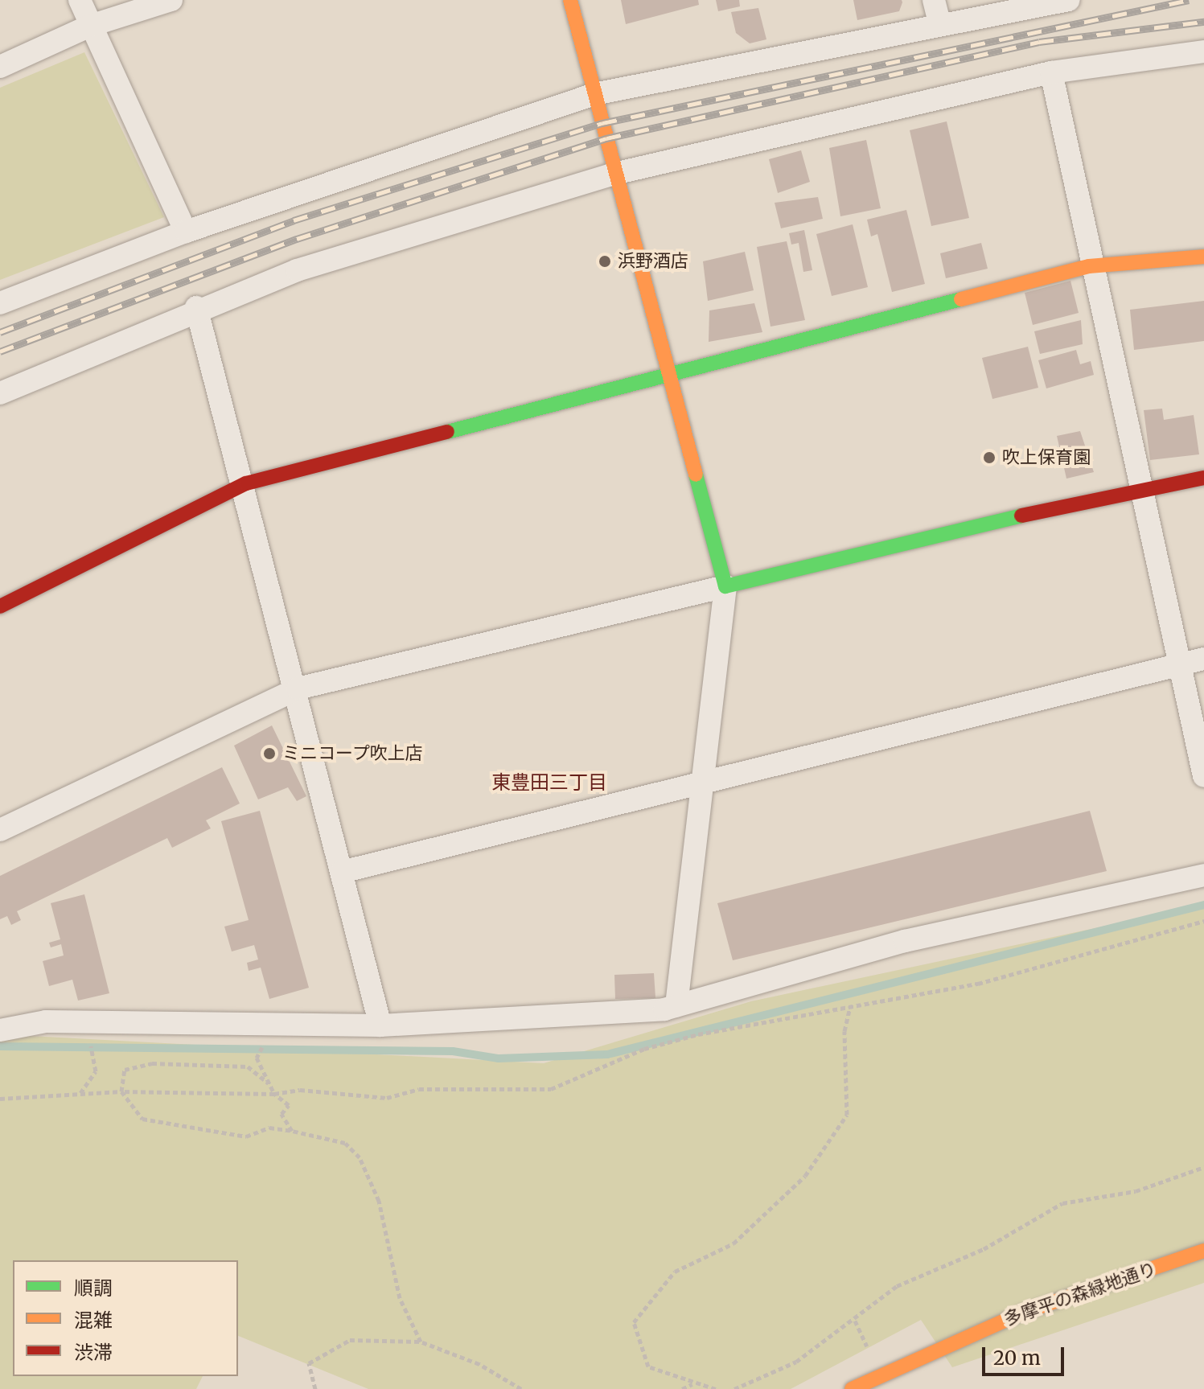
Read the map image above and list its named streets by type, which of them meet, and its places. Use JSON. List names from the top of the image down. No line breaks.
{"streets":{"street":["多摩平の森緑地通り"]},"districts":["東豊田三丁目"],"places":["浜野酒店","吹上保育園","ミニコープ吹上店"],"legend":["順調","混雑","渋滞"],"scale_bar":"20 m"}
